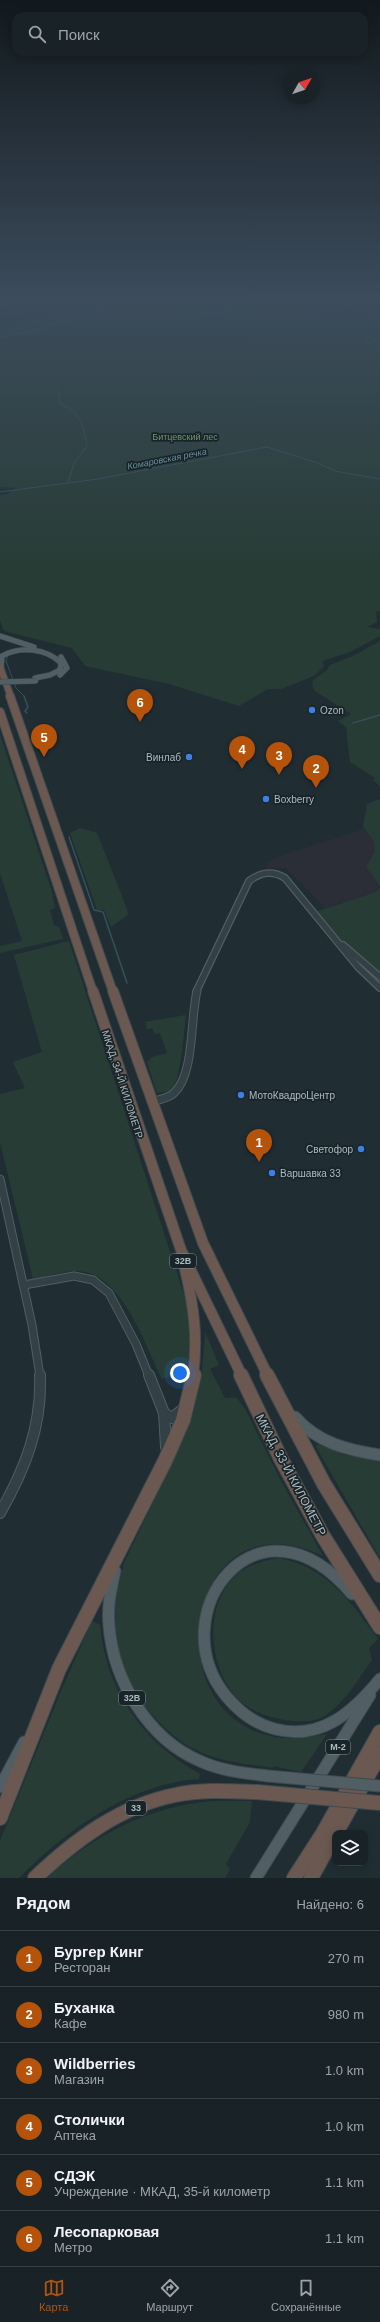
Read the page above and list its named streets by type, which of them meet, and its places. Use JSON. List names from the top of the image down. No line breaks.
{"streets":{"highway":["МКАД, 34-Й КИЛОМЕТР","32B","МКАД, 33-Й КИЛОМЕТР","33"],"main road":["М-2"]},"crossings":[["МКАД, 34-Й КИЛОМЕТР","32B"],["МКАД, 34-Й КИЛОМЕТР","МКАД, 33-Й КИЛОМЕТР"]],"water":["Комаровская речка"],"parks":["Битцевский лес"],"places":["Ozon","Винлаб","Boxberry","МотоКвадроЦентр","Светофор","Варшавка 33"],"north":"top right","page":{"search":"Поиск","pins":["6","5","4","3","2","1"],"heading":["Рядом","Найдено: 6"],"list":[{"mark":"1","name":"Бургер Кинг","note":"Ресторан","value":"270 m"},{"mark":"2","name":"Буханка","note":"Кафе","value":"980 m"},{"mark":"3","name":"Wildberries","note":"Магазин","value":"1.0 km"},{"mark":"4","name":"Столички","note":"Аптека","value":"1.0 km"},{"mark":"5","name":"СДЭК","note":"Учреждение · МКАД, 35-й километр","value":"1.1 km"},{"mark":"6","name":"Лесопарковая","note":"Метро","value":"1.1 km"}],"nav":["Карта","Маршрут","Сохранённые"]}}
